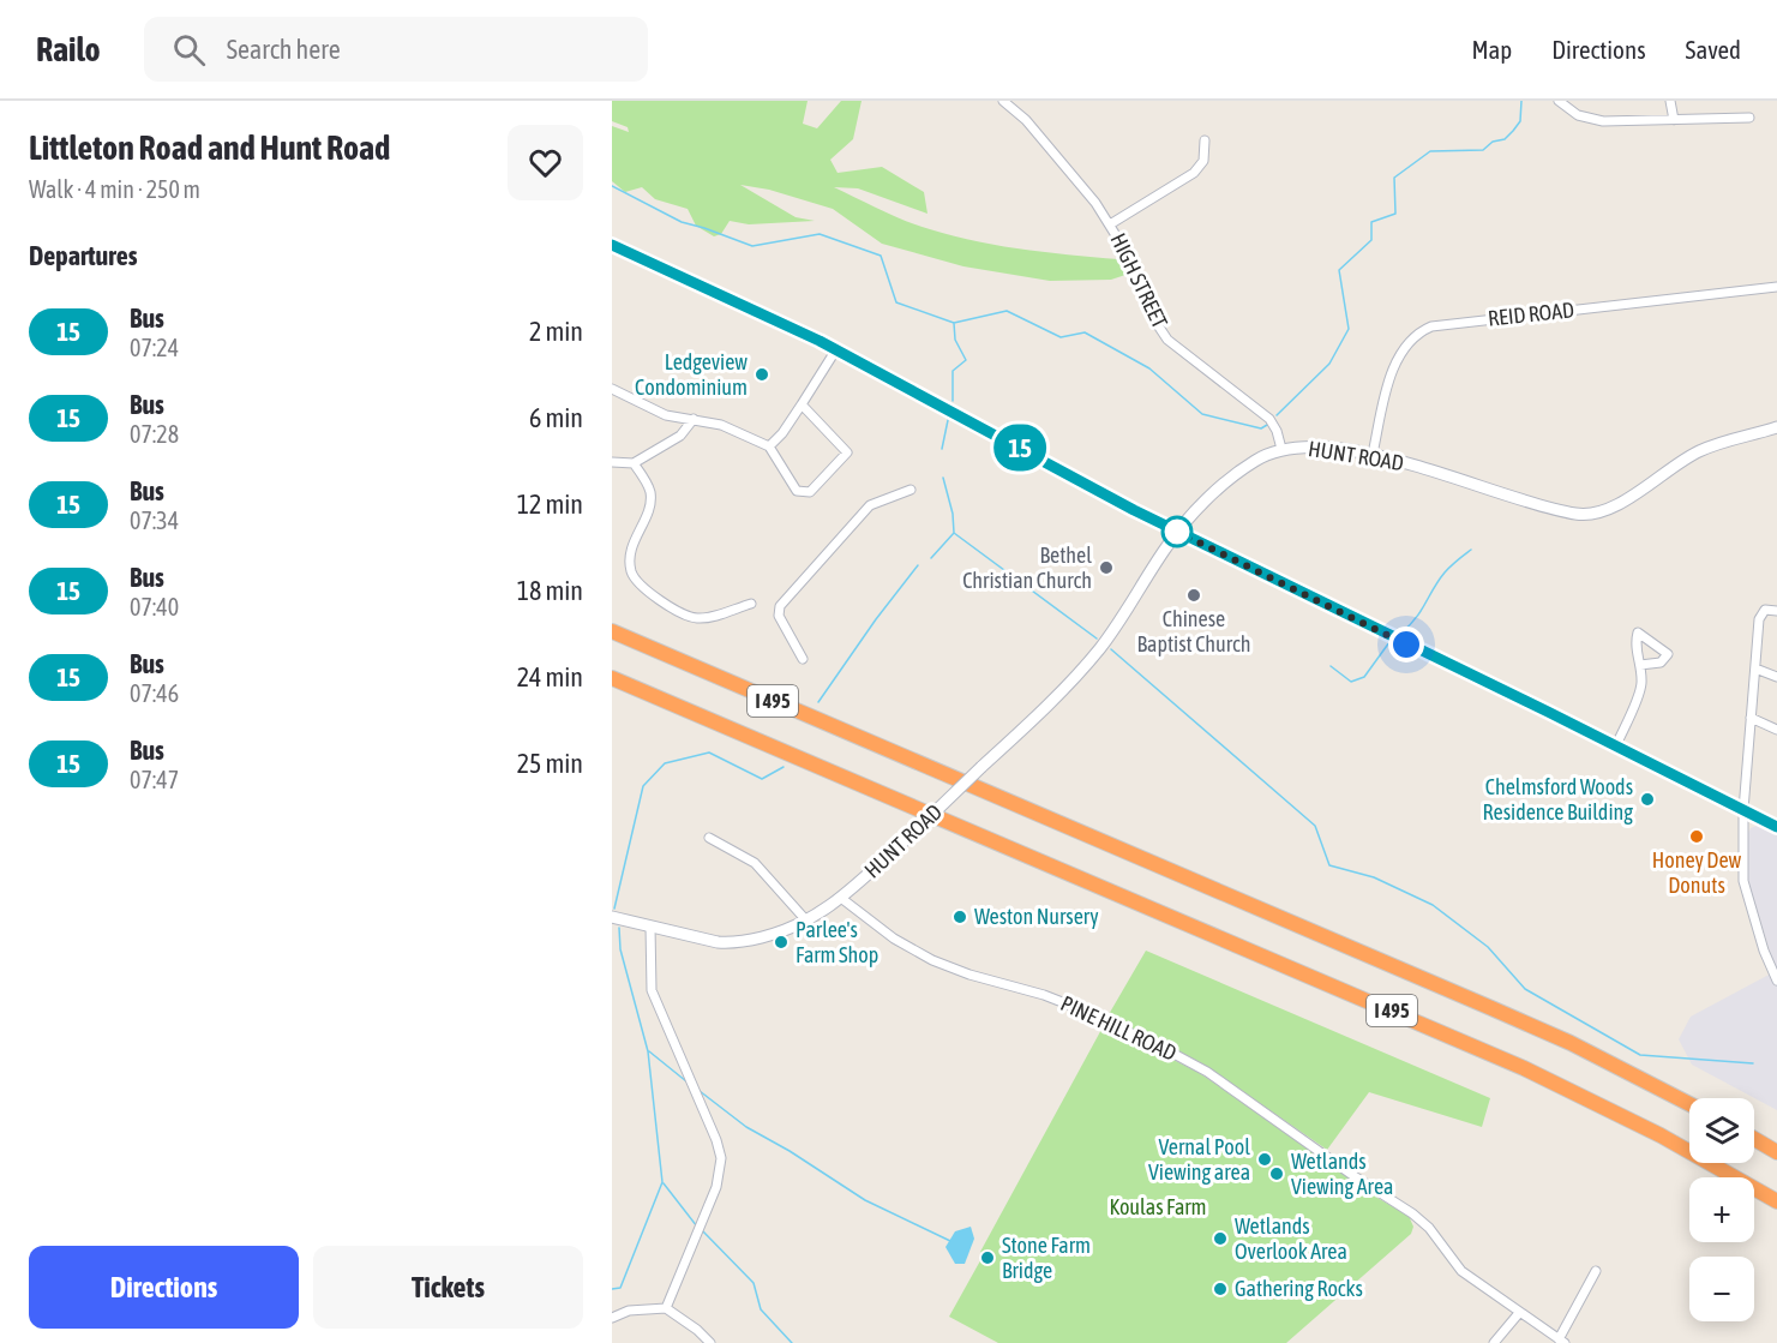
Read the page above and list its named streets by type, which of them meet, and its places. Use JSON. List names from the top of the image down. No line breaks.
{"streets":{"highway":["I 495"],"street":["HIGH STREET","REID ROAD","HUNT ROAD","PINE HILL ROAD"]},"crossings":[["HIGH STREET","HUNT ROAD"],["REID ROAD","HUNT ROAD"],["HUNT ROAD","PINE HILL ROAD"]],"parks":["Koulas Farm"],"places":["Ledgeview Condominium","Bethel Christian Church","Chinese Baptist Church","Chelmsford Woods Residence Building","Honey Dew Donuts","Weston Nursery","Parlee's Farm Shop","Vernal Pool Viewing area","Wetlands Viewing Area","Wetlands Overlook Area","Stone Farm Bridge","Gathering Rocks"],"lines":["bus line 15"],"page":{"header":"Railo","search":"Search here","nav":["Map","Directions","Saved"],"heading":[["Littleton Road and Hunt Road","Walk · 4 min · 250 m"],"Departures"],"on_map":"15","list":[{"mark":"15","name":"Bus","note":"07:24","value":"2 min"},{"mark":"15","name":"Bus","note":"07:28","value":"6 min"},{"mark":"15","name":"Bus","note":"07:34","value":"12 min"},{"mark":"15","name":"Bus","note":"07:40","value":"18 min"},{"mark":"15","name":"Bus","note":"07:46","value":"24 min"},{"mark":"15","name":"Bus","note":"07:47","value":"25 min"}],"map_buttons":["+","−"],"buttons":["Directions","Tickets"]}}
